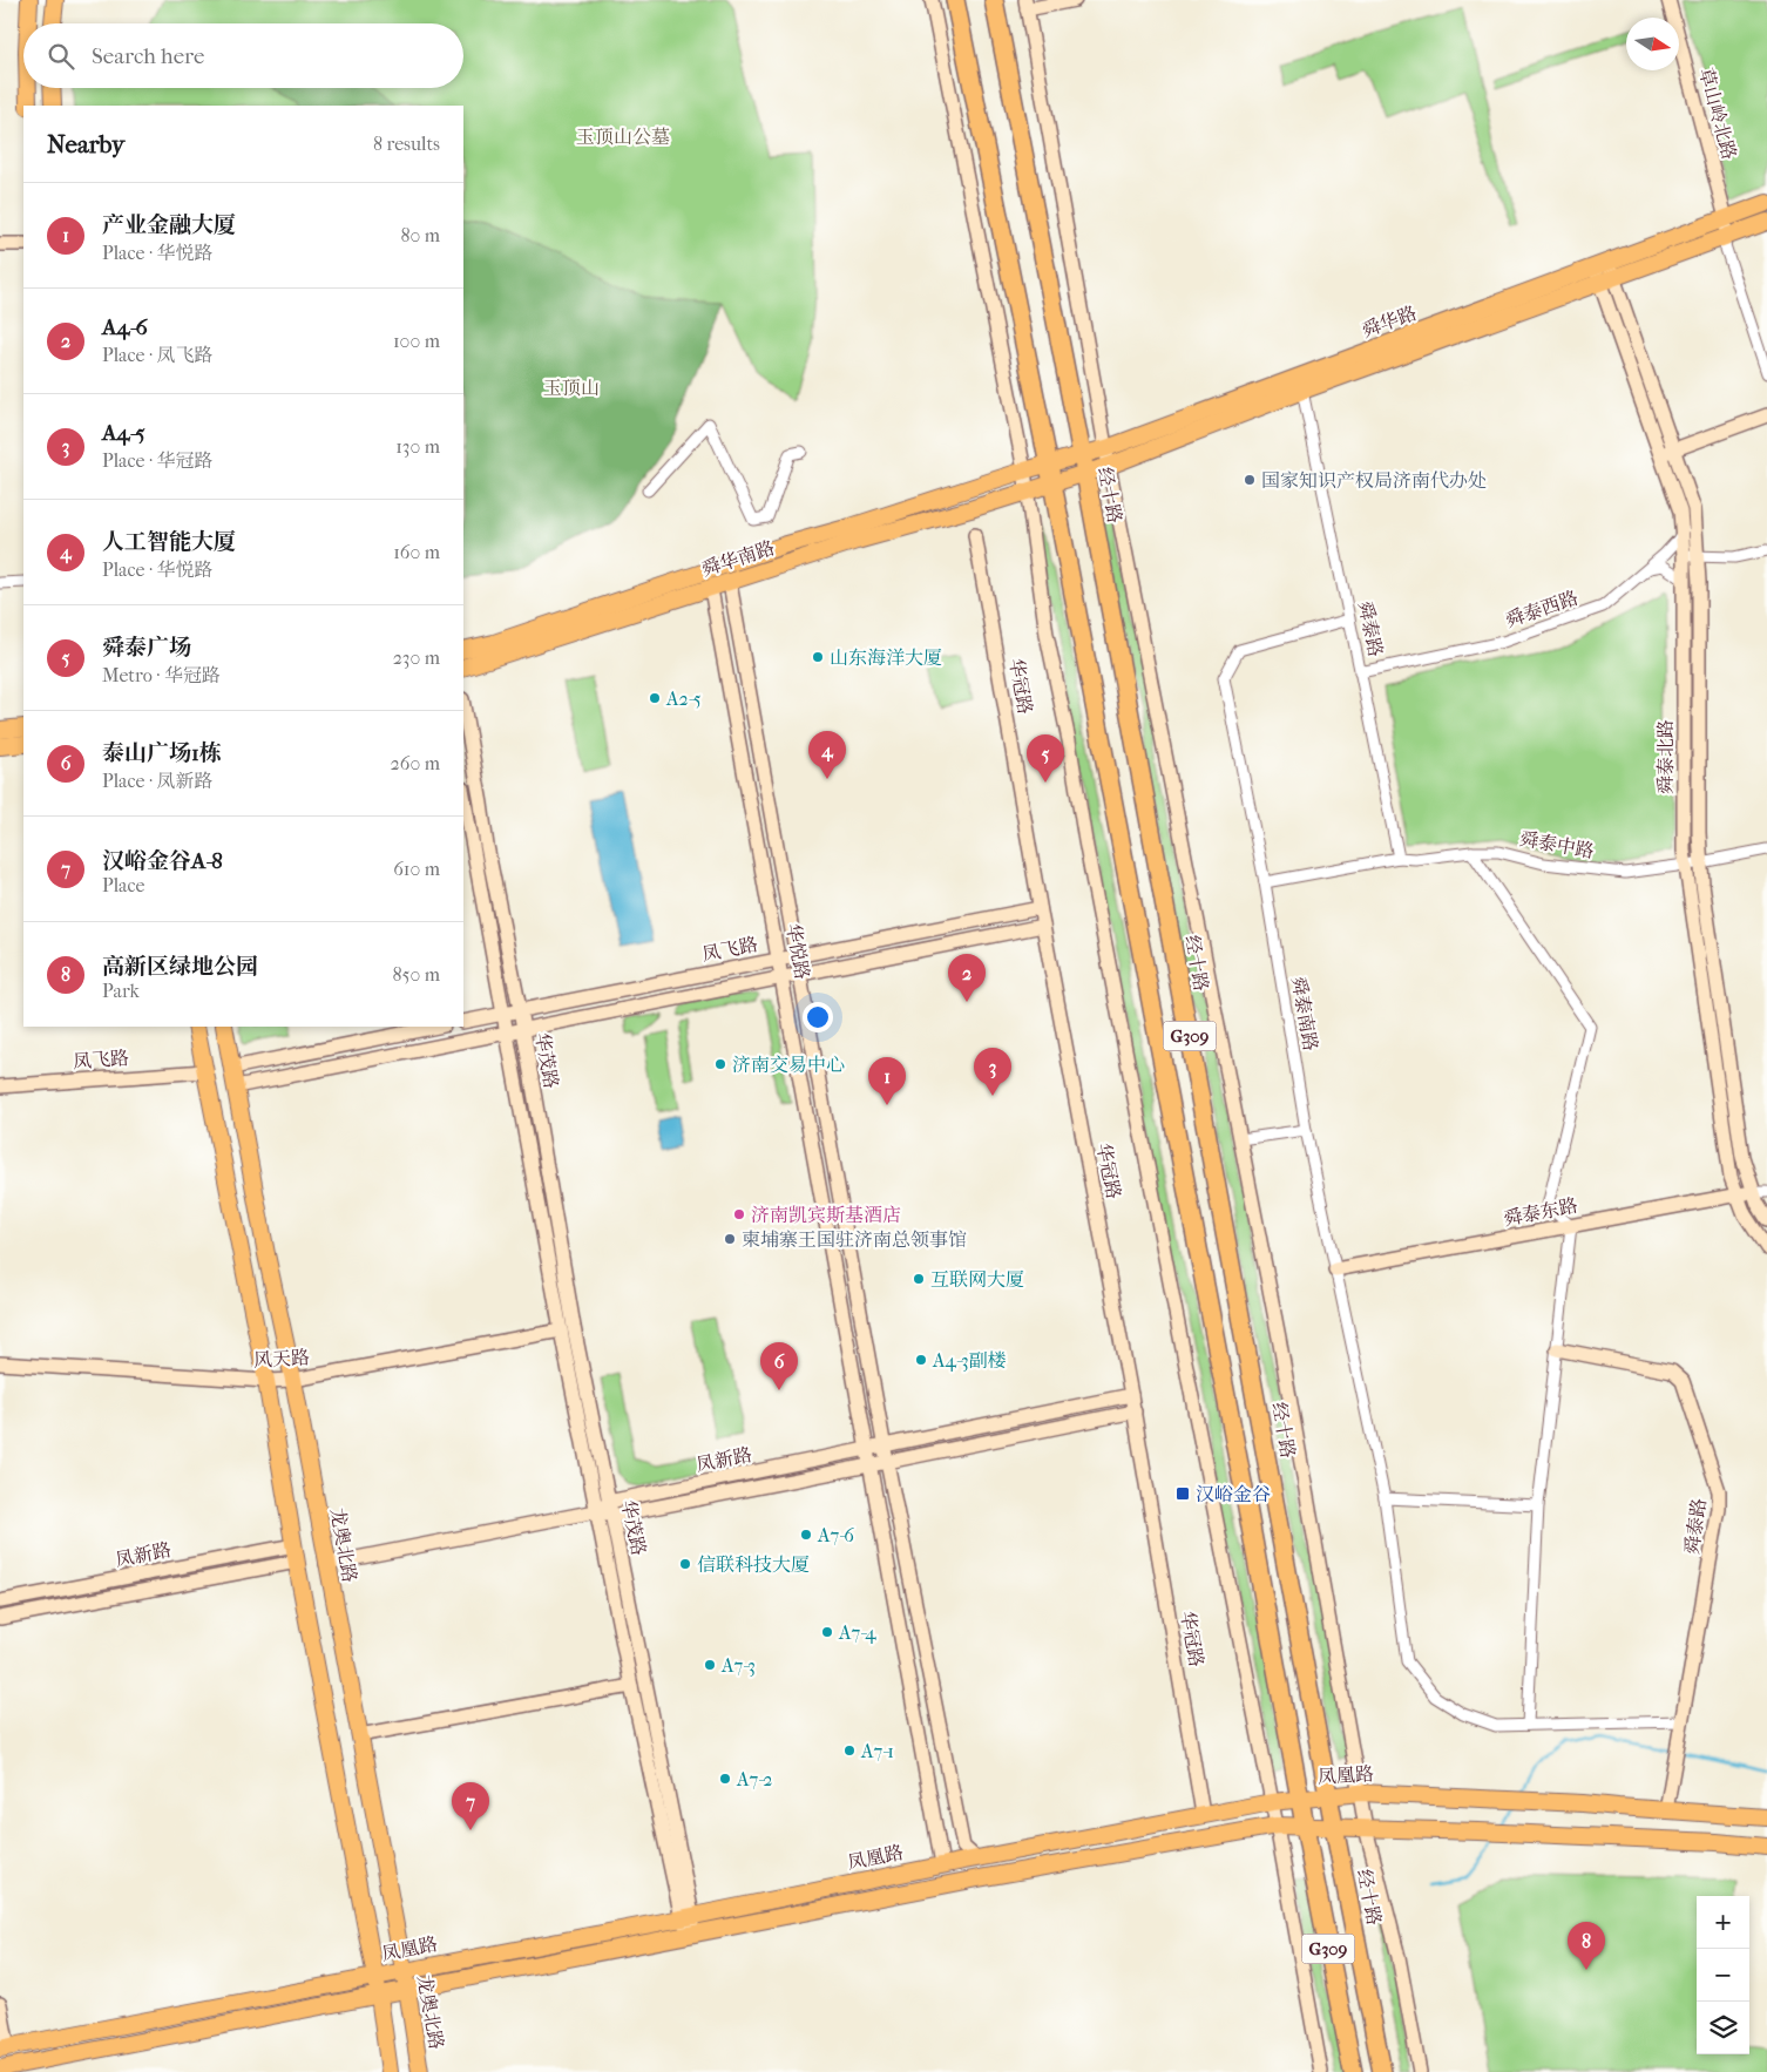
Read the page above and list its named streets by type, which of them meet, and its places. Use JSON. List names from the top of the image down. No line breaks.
{"streets":{"highway":["经十路","G309"],"main road":["舜华路","舜华南路","龙奥北路","凤凰路"],"street":["草山岭北路","舜泰西路","舜泰路","华冠路","舜泰北路","舜泰中路","凤飞路","华悦路","舜泰南路","华茂路","舜泰东路","风天路","凤新路"]},"crossings":[["草山岭北路","舜华路"],["舜华路","经十路"],["舜华路","舜华南路"],["舜华路","舜泰路"],["舜华路","G309"],["经十路","凤凰路"],["舜华南路","华悦路"],["舜泰西路","舜泰路"],["舜泰西路","舜泰北路"],["舜泰路","舜泰中路"],["舜泰路","舜泰南路"],["舜泰路","凤凰路"],["华冠路","凤飞路"],["华冠路","凤新路"],["华冠路","凤凰路"],["舜泰北路","舜泰中路"],["舜泰北路","舜泰东路"],["凤飞路","华悦路"],["凤飞路","华茂路"],["凤飞路","龙奥北路"],["华悦路","凤新路"],["华悦路","凤凰路"],["舜泰南路","舜泰东路"],["G309","凤凰路"],["华茂路","风天路"],["华茂路","凤新路"],["华茂路","凤凰路"],["风天路","龙奥北路"],["凤新路","龙奥北路"],["龙奥北路","凤凰路"]],"parks":["玉顶山公墓","玉顶山"],"places":{"other":["国家知识产权局济南代办处","山东海洋大厦","A2-5","济南交易中心","济南凯宾斯基酒店","柬埔寨王国驻济南总领事馆","互联网大厦","A4-3副楼","A7-6","信联科技大厦","A7-4","A7-3","A7-1","A7-2"],"transit":["汉峪金谷"]},"north":"right","page":{"search":"Search here","heading":["Nearby","8 results"],"list":[{"mark":"1","name":"产业金融大厦","note":"Place · 华悦路","value":"80 m"},{"mark":"2","name":"A4-6","note":"Place · 凤飞路","value":"100 m"},{"mark":"3","name":"A4-5","note":"Place · 华冠路","value":"130 m"},{"mark":"4","name":"人工智能大厦","note":"Place · 华悦路","value":"160 m"},{"mark":"5","name":"舜泰广场","note":"Metro · 华冠路","value":"230 m"},{"mark":"6","name":"泰山广场1栋","note":"Place · 凤新路","value":"260 m"},{"mark":"7","name":"汉峪金谷A-8","note":"Place","value":"610 m"},{"mark":"8","name":"高新区绿地公园","note":"Park","value":"850 m"}],"pins":["4","5","2","3","1","6","7","8"],"map_buttons":["+","−"]}}
